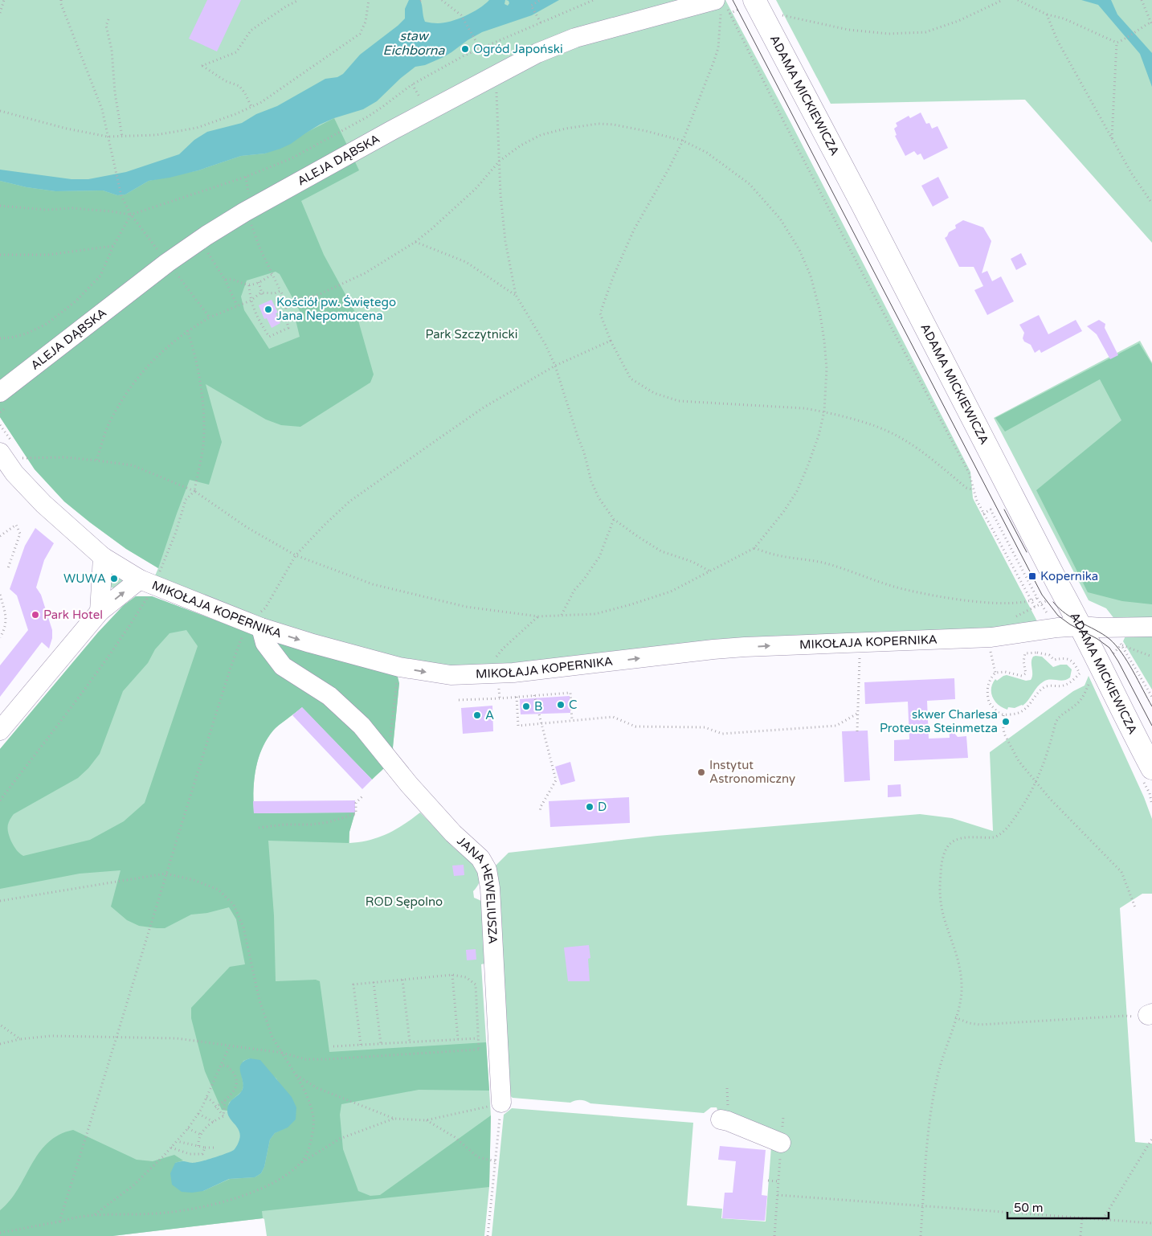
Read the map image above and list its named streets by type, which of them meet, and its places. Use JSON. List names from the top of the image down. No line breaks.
{"streets":{"main road":["ADAMA MICKIEWICZA"],"street":["ALEJA DĄBSKA","MIKOŁAJA KOPERNIKA","JANA HEWELIUSZA"]},"crossings":[["ADAMA MICKIEWICZA","MIKOŁAJA KOPERNIKA"],["MIKOŁAJA KOPERNIKA","JANA HEWELIUSZA"]],"one_way":["MIKOŁAJA KOPERNIKA"],"water":["staw Eichborna"],"parks":["Park Szczytnicki","ROD Sępolno"],"places":{"other":["Ogród Japoński","Kościół pw. Świętego Jana Nepomucena","WUWA","Park Hotel","C","B","A","skwer Charlesa Proteusa Steinmetza","Instytut Astronomiczny","D"],"transit":["Kopernika"]},"scale_bar":"50 m"}
